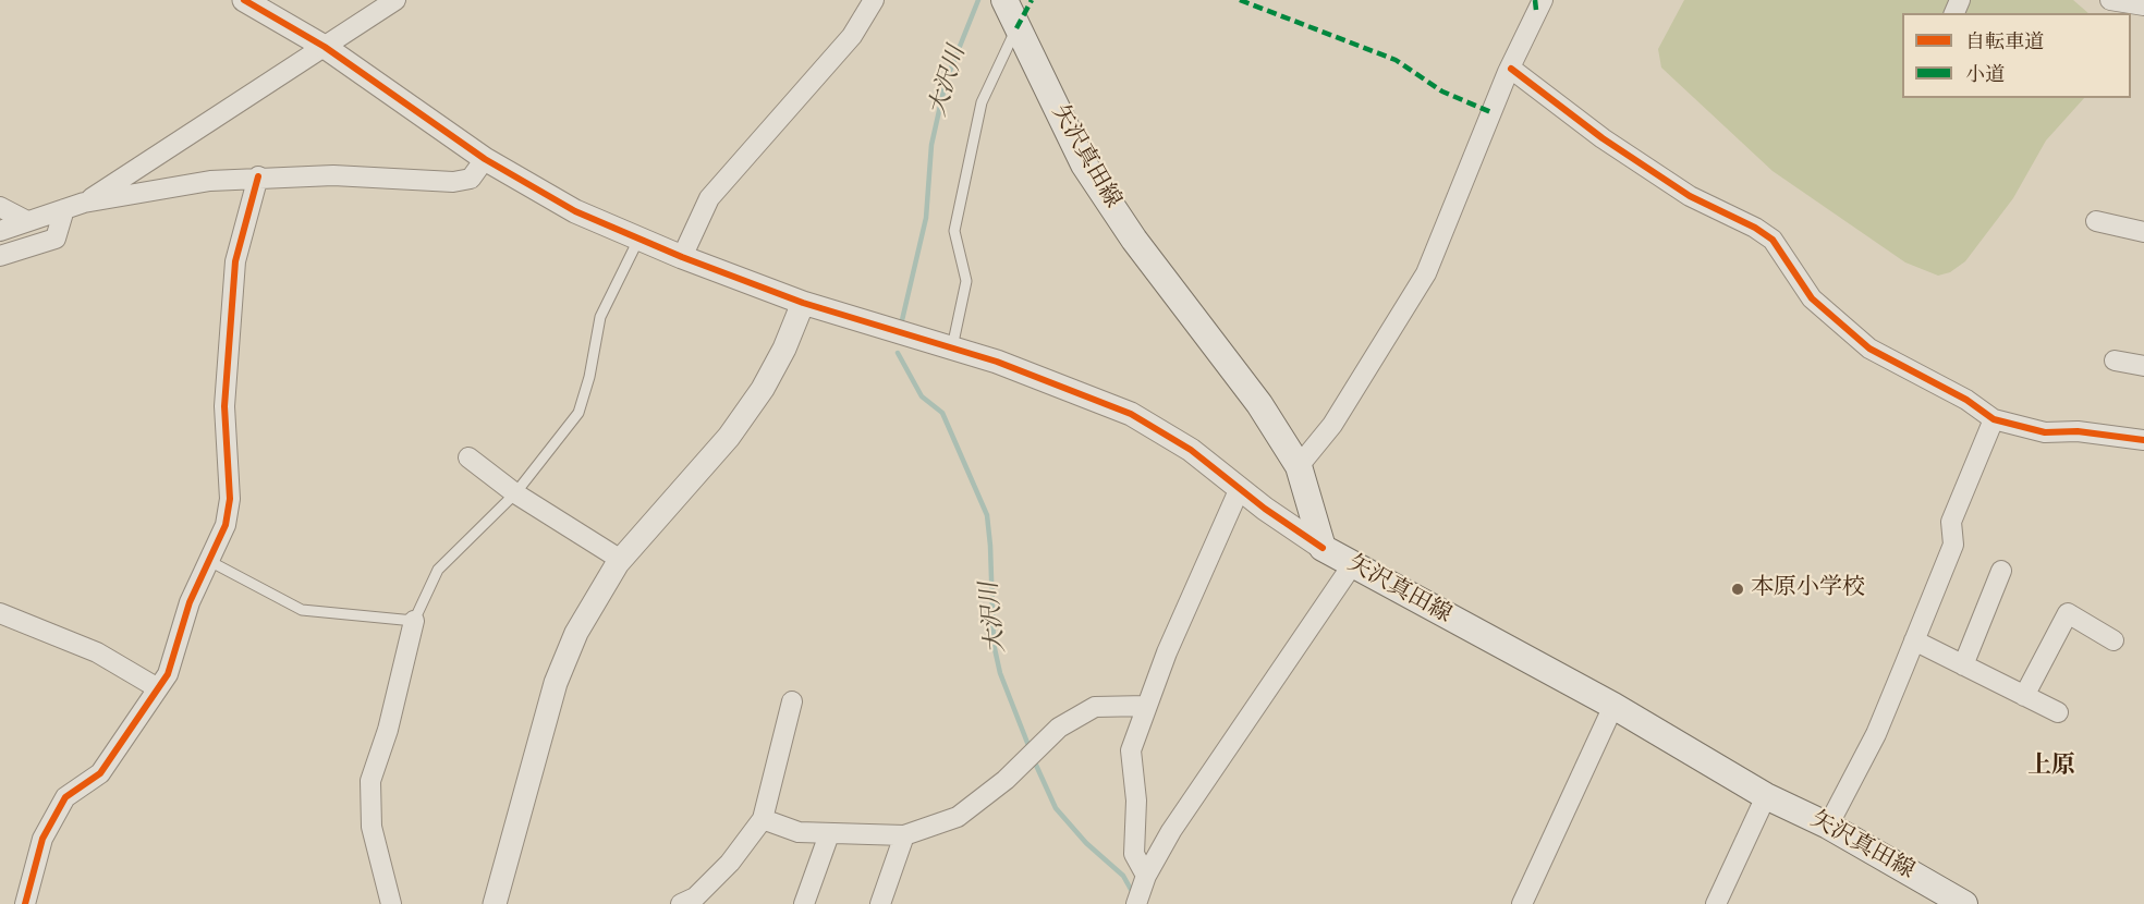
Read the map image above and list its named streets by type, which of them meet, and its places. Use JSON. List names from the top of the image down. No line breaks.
{"streets":{"main road":["矢沢真田線"]},"districts":["上原"],"water":["大沢川"],"places":["本原小学校"],"legend":["自転車道","小道"]}
